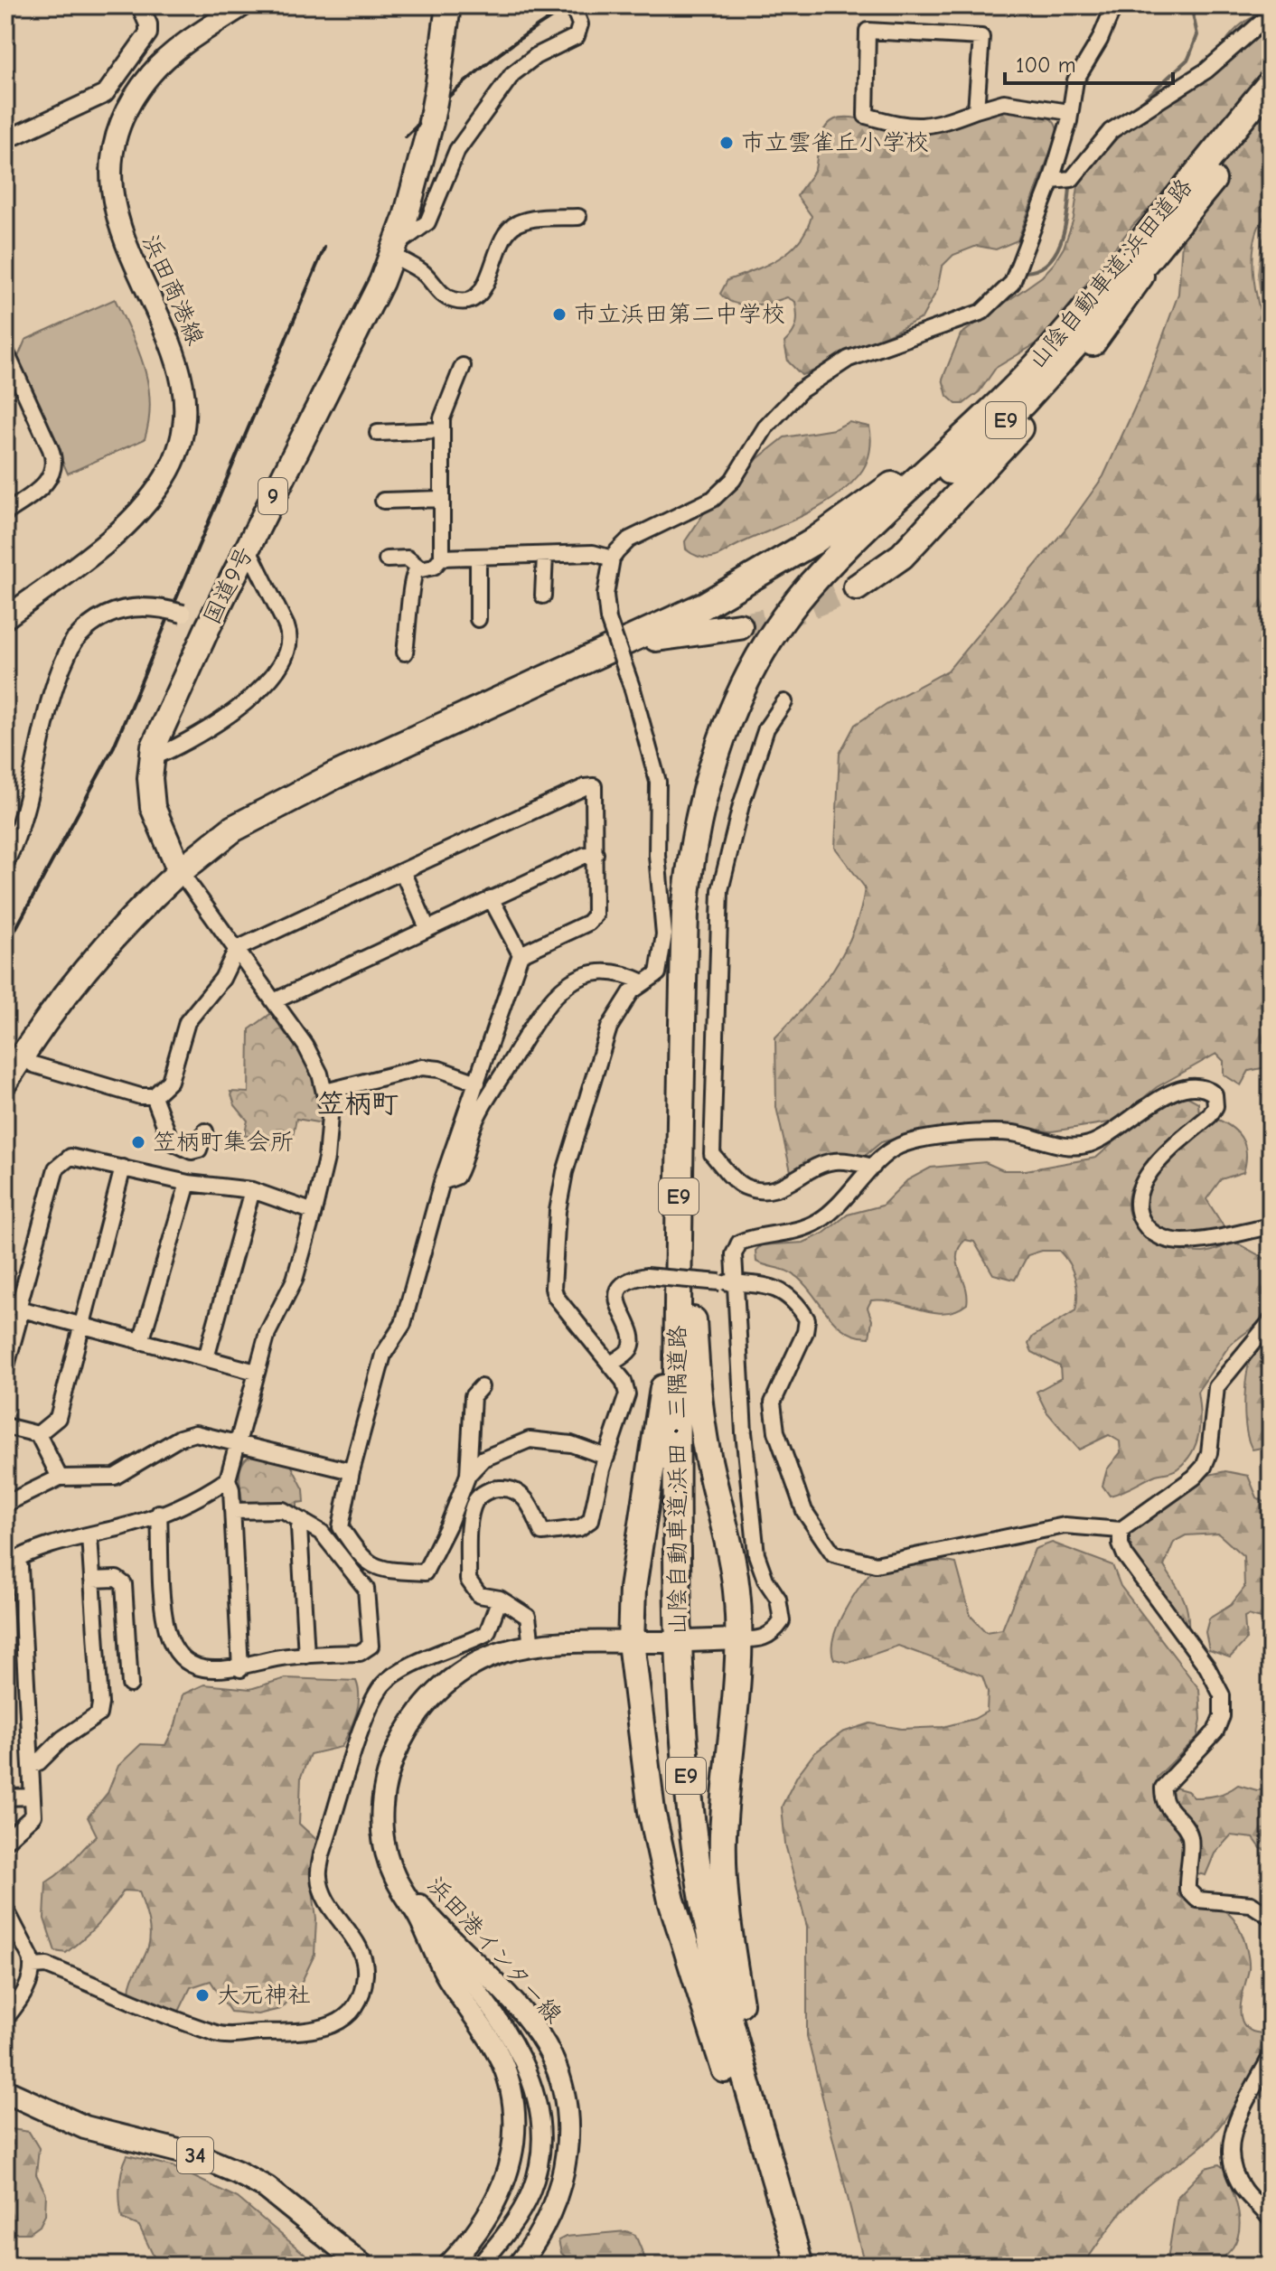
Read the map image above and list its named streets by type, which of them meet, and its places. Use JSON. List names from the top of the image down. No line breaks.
{"streets":{"highway":["山陰自動車道;浜田道路","E9","9","国道9号","山陰自動車道;浜田・三隅道路"],"main road":["浜田商港線","浜田港インター線","34"]},"crossings":[["山陰自動車道;浜田道路","山陰自動車道;浜田・三隅道路"]],"districts":["笠柄町"],"places":["市立雲雀丘小学校","市立浜田第二中学校","笠柄町集会所","大元神社"],"scale_bar":"100 m"}
